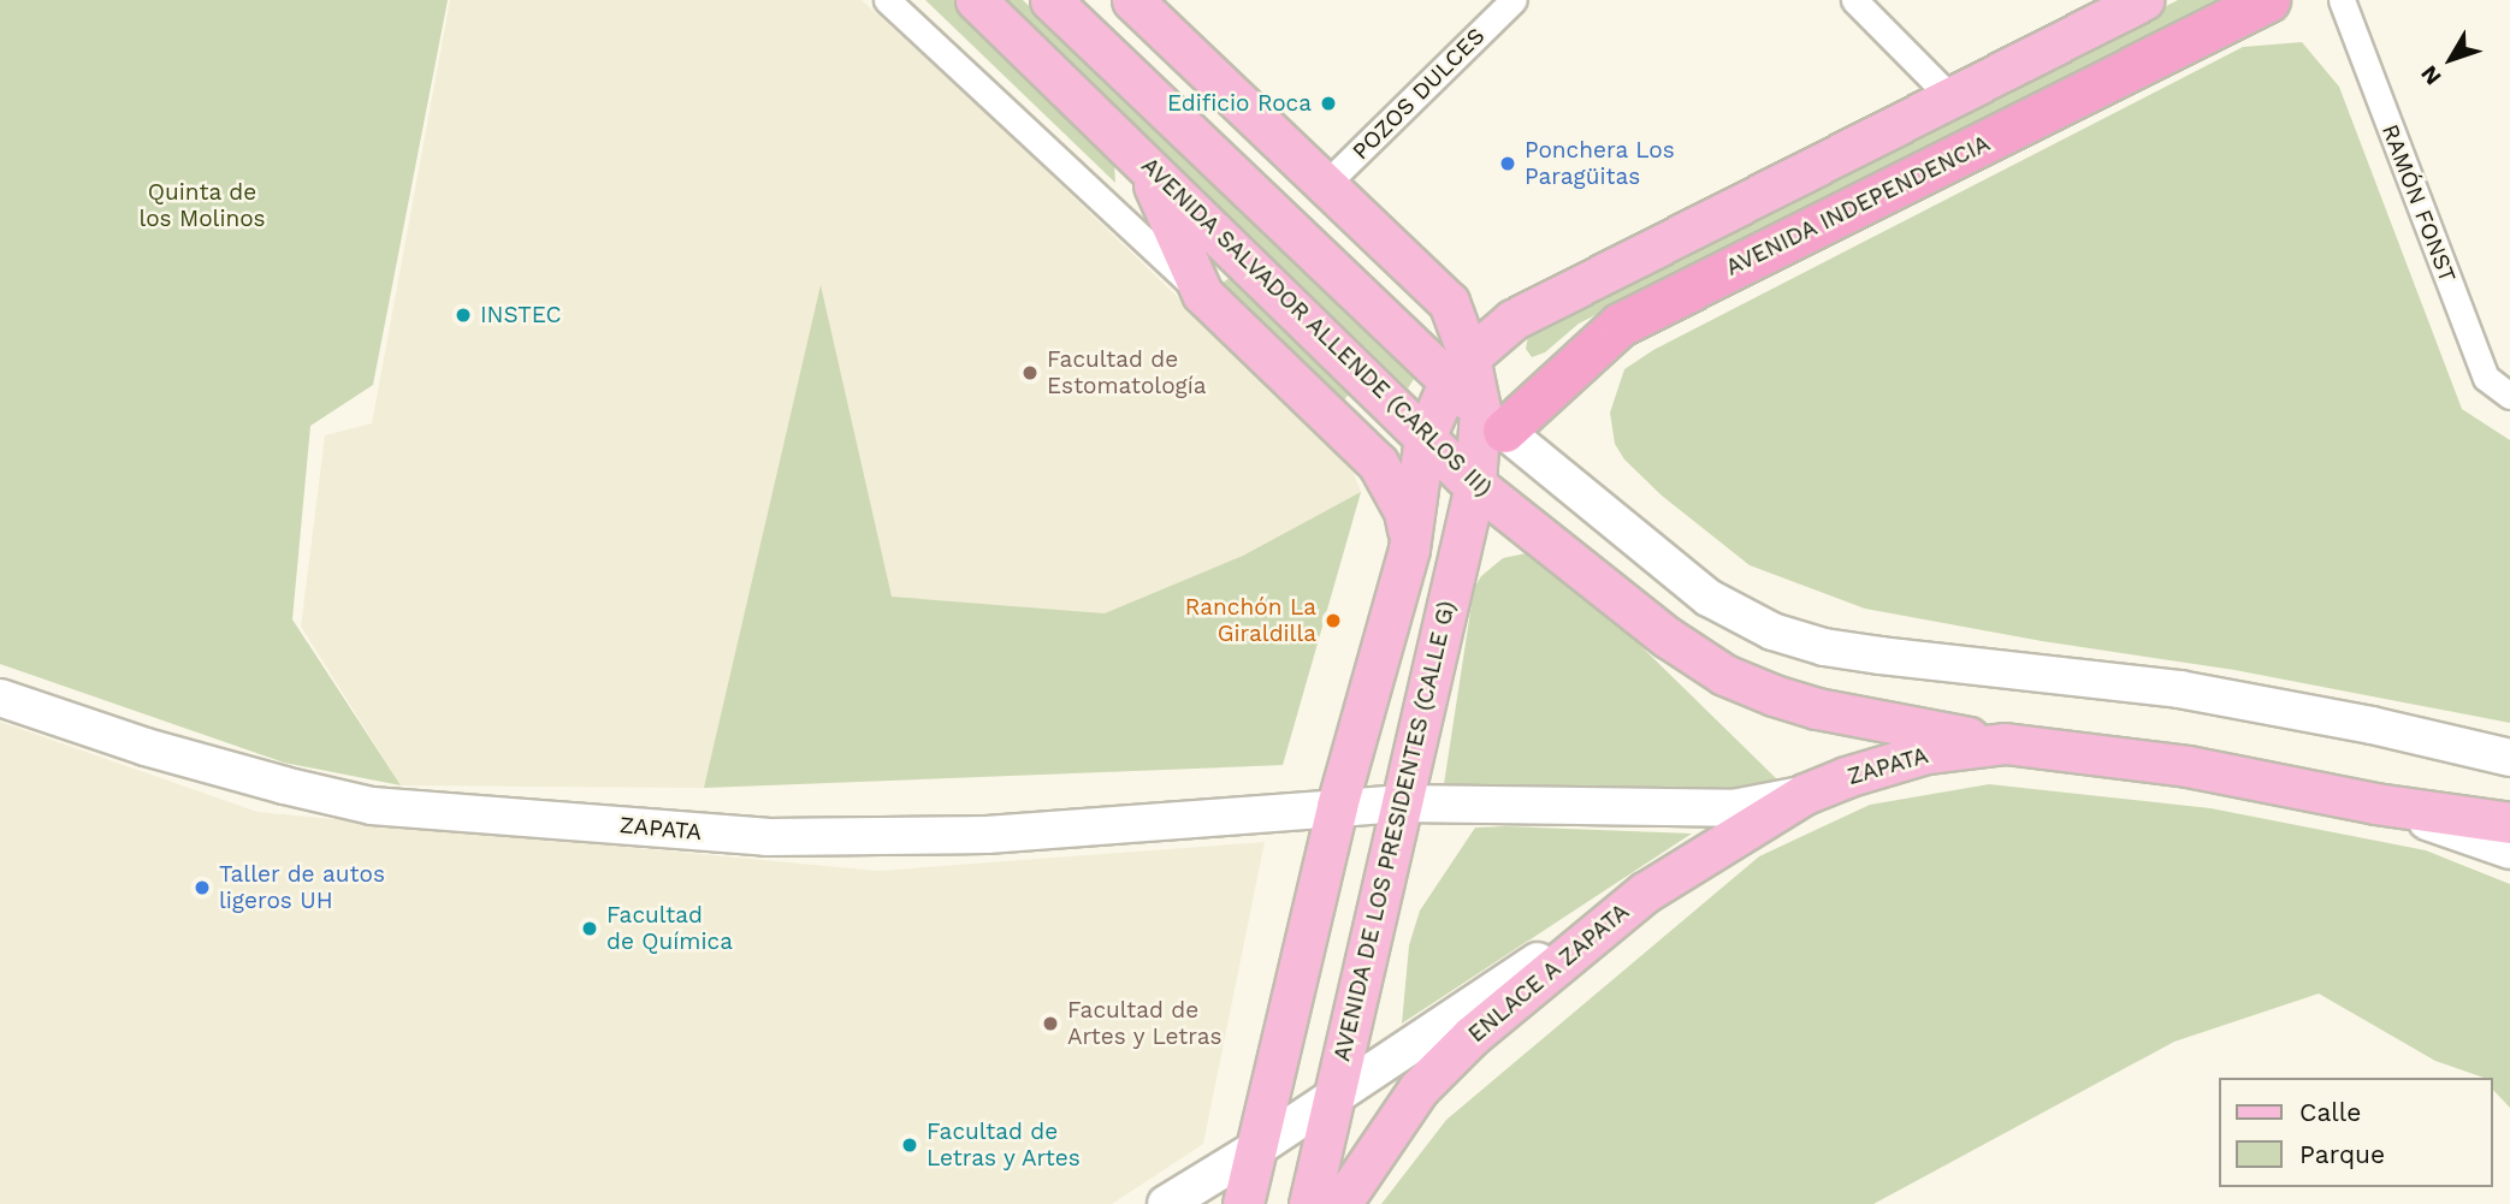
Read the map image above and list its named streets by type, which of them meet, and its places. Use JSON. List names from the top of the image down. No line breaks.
{"streets":{"highway":["AVENIDA INDEPENDENCIA"],"main road":["AVENIDA SALVADOR ALLENDE (CARLOS III)","ZAPATA","AVENIDA DE LOS PRESIDENTES (CALLE G)","ENLACE A ZAPATA"],"street":["POZOS DULCES","RAMÓN FONST"]},"crossings":[["AVENIDA INDEPENDENCIA","AVENIDA SALVADOR ALLENDE (CARLOS III)"],["AVENIDA INDEPENDENCIA","AVENIDA DE LOS PRESIDENTES (CALLE G)"],["AVENIDA SALVADOR ALLENDE (CARLOS III)","ZAPATA"],["AVENIDA SALVADOR ALLENDE (CARLOS III)","AVENIDA DE LOS PRESIDENTES (CALLE G)"],["ZAPATA","AVENIDA DE LOS PRESIDENTES (CALLE G)"],["ZAPATA","ENLACE A ZAPATA"]],"parks":["Quinta de los Molinos"],"places":["Edificio Roca","Ponchera Los Paragüitas","INSTEC","Facultad de Estomatología","Ranchón La Giraldilla","Taller de autos ligeros UH","Facultad de Química","Facultad de Artes y Letras","Facultad de Letras y Artes"],"legend":["Calle","Parque"],"north":"bottom left"}
